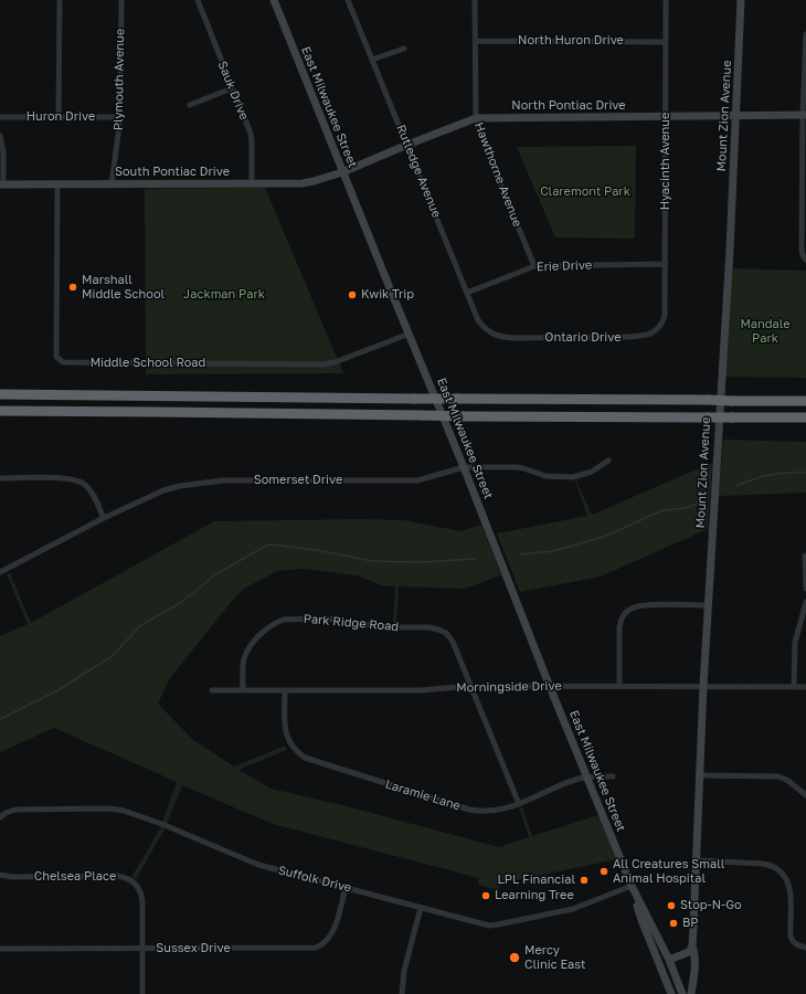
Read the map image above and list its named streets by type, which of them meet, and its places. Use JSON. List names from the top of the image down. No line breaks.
{"streets":{"main road":["North Pontiac Drive","East Milwaukee Street","Mount Zion Avenue","South Pontiac Drive"],"street":["North Huron Drive","Plymouth Avenue","Sauk Drive","Huron Drive","Hyacinth Avenue","Rutledge Avenue","Hawthorne Avenue","Erie Drive","Ontario Drive","Middle School Road","Somerset Drive","Park Ridge Road","Morningside Drive","Laramie Lane","Chelsea Place","Suffolk Drive","Sussex Drive"]},"crossings":[["North Huron Drive","Hyacinth Avenue"],["North Huron Drive","Hawthorne Avenue"],["Plymouth Avenue","Huron Drive"],["Plymouth Avenue","South Pontiac Drive"],["Sauk Drive","South Pontiac Drive"],["North Pontiac Drive","East Milwaukee Street"],["North Pontiac Drive","Mount Zion Avenue"],["North Pontiac Drive","Hyacinth Avenue"],["North Pontiac Drive","Rutledge Avenue"],["North Pontiac Drive","South Pontiac Drive"],["North Pontiac Drive","Hawthorne Avenue"],["East Milwaukee Street","South Pontiac Drive"],["East Milwaukee Street","Middle School Road"],["East Milwaukee Street","Somerset Drive"],["East Milwaukee Street","Morningside Drive"],["East Milwaukee Street","Laramie Lane"],["East Milwaukee Street","Suffolk Drive"],["Mount Zion Avenue","Morningside Drive"],["Hyacinth Avenue","Erie Drive"],["Hyacinth Avenue","Ontario Drive"],["Rutledge Avenue","Erie Drive"],["Rutledge Avenue","Ontario Drive"],["South Pontiac Drive","Middle School Road"],["Hawthorne Avenue","Erie Drive"],["Park Ridge Road","Morningside Drive"],["Morningside Drive","Laramie Lane"],["Chelsea Place","Sussex Drive"],["Suffolk Drive","Sussex Drive"]],"parks":["Claremont Park","Jackman Park","Mandale Park"],"places":["Marshall Middle School","Kwik Trip","All Creatures Small Animal Hospital","LPL Financial","Learning Tree","Stop-N-Go","BP","Mercy Clinic East"]}
